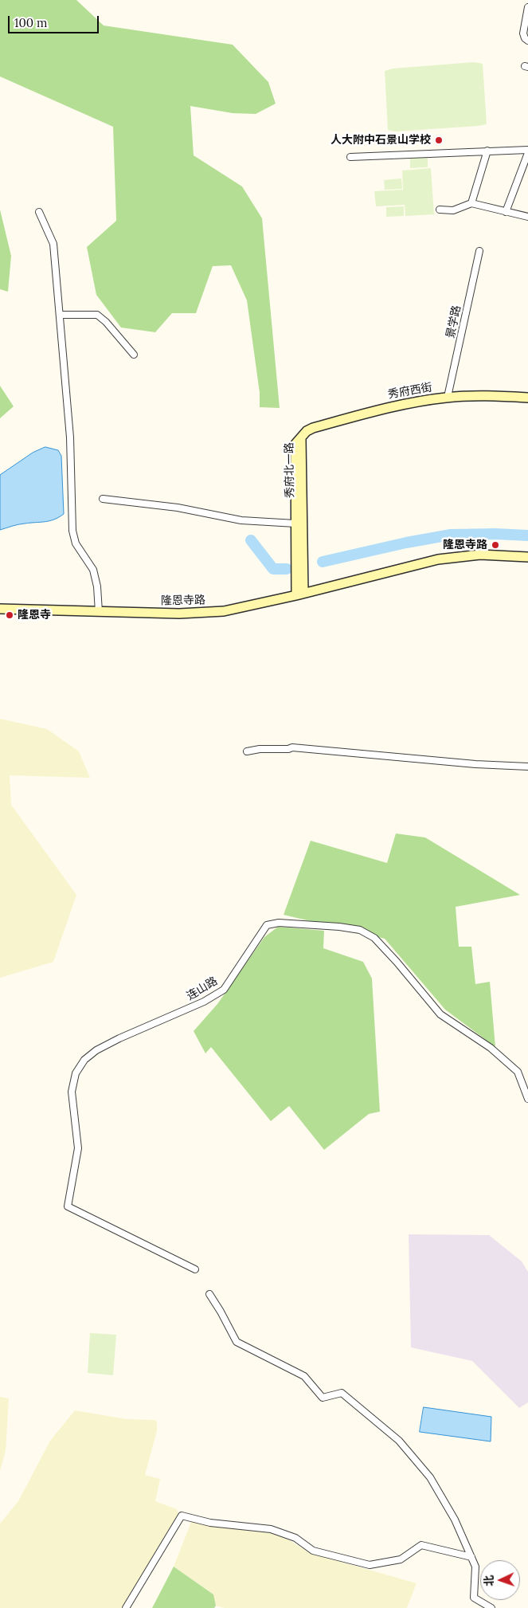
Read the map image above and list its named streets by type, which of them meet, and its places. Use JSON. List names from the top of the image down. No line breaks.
{"streets":{"street":["景学路","秀府西街","秀府北一路","隆恩寺路","连山路"]},"crossings":[["景学路","秀府西街"],["秀府西街","秀府北一路"],["秀府北一路","隆恩寺路"]],"places":["人大附中石景山学校","隆恩寺路","隆恩寺"],"scale_bar":"100 m","north":"left"}
